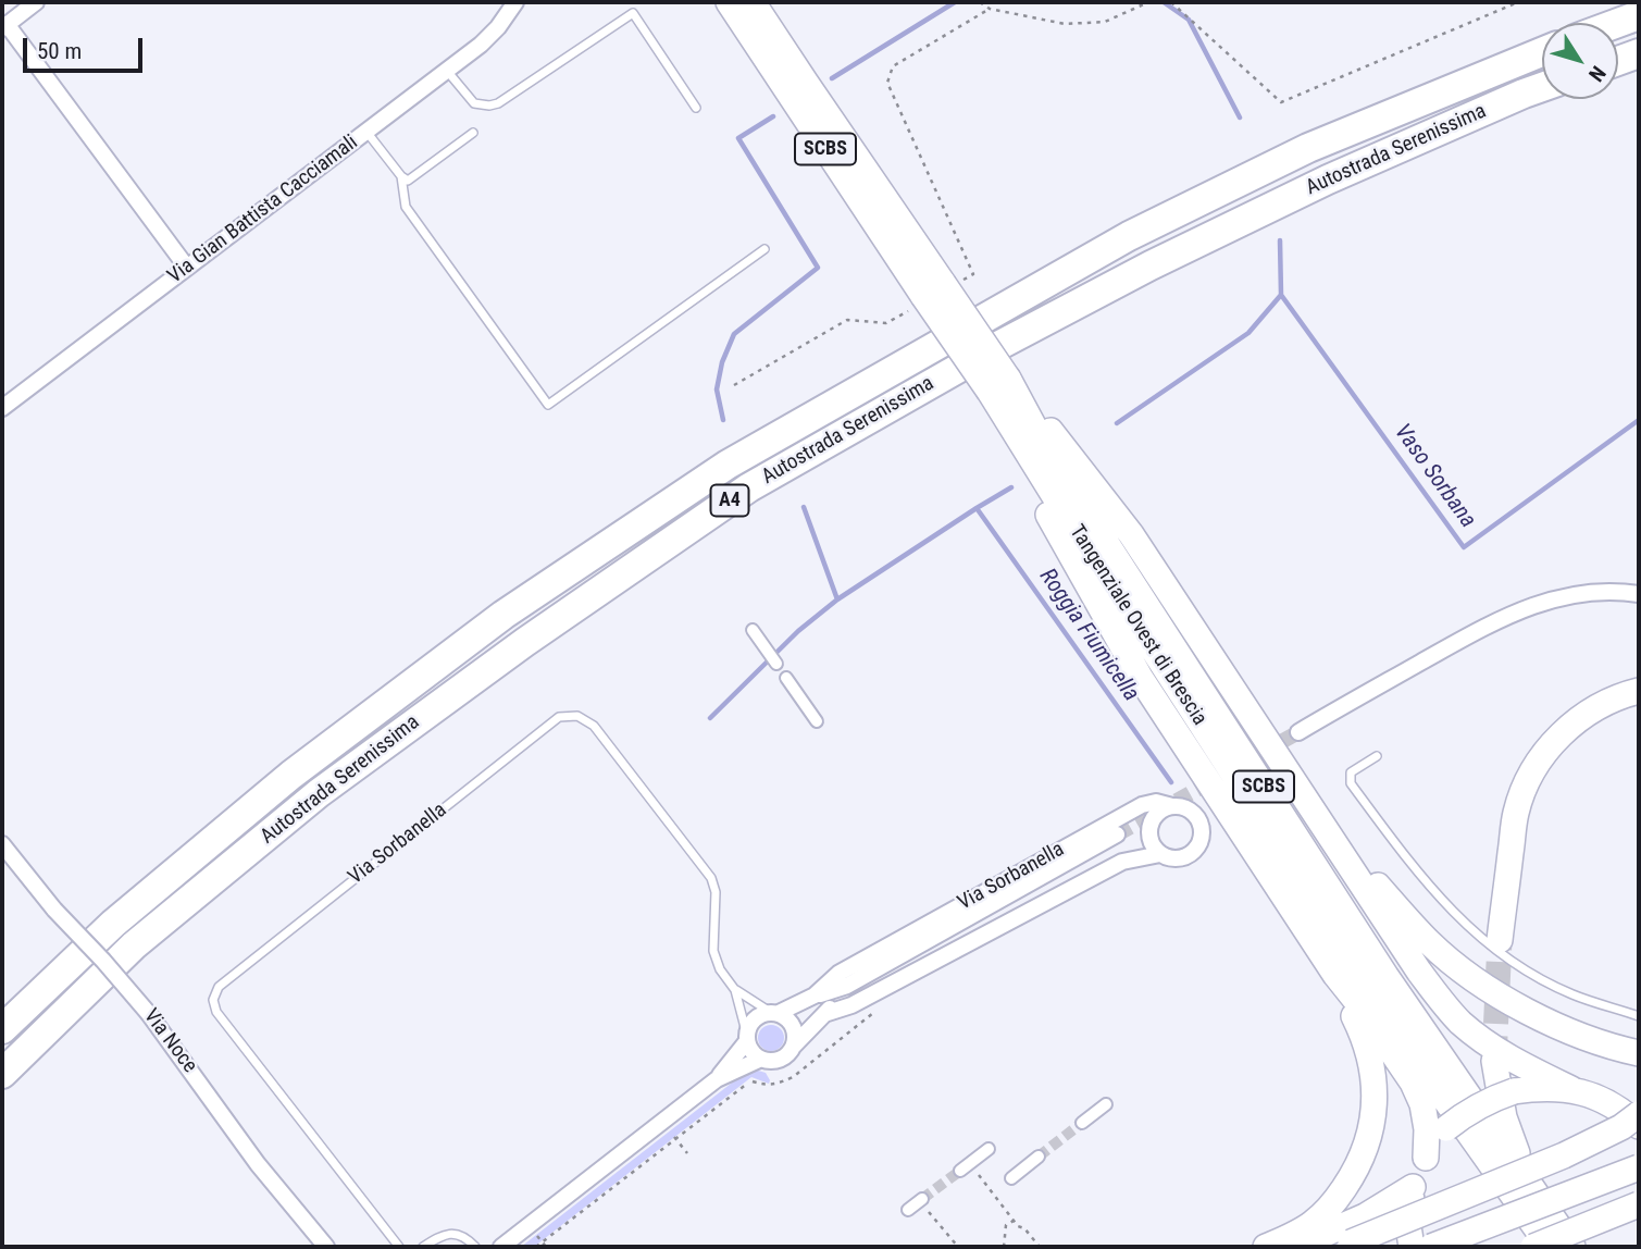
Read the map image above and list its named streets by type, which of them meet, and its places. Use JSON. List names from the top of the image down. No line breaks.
{"streets":{"highway":["SCBS","Autostrada Serenissima","A4","Tangenziale Ovest di Brescia"],"street":["Via Gian Battista Cacciamali","Via Sorbanella","Via Noce"]},"water":["Vaso Sorbana","Roggia Fiumicella"],"scale_bar":"50 m","north":"bottom right"}
